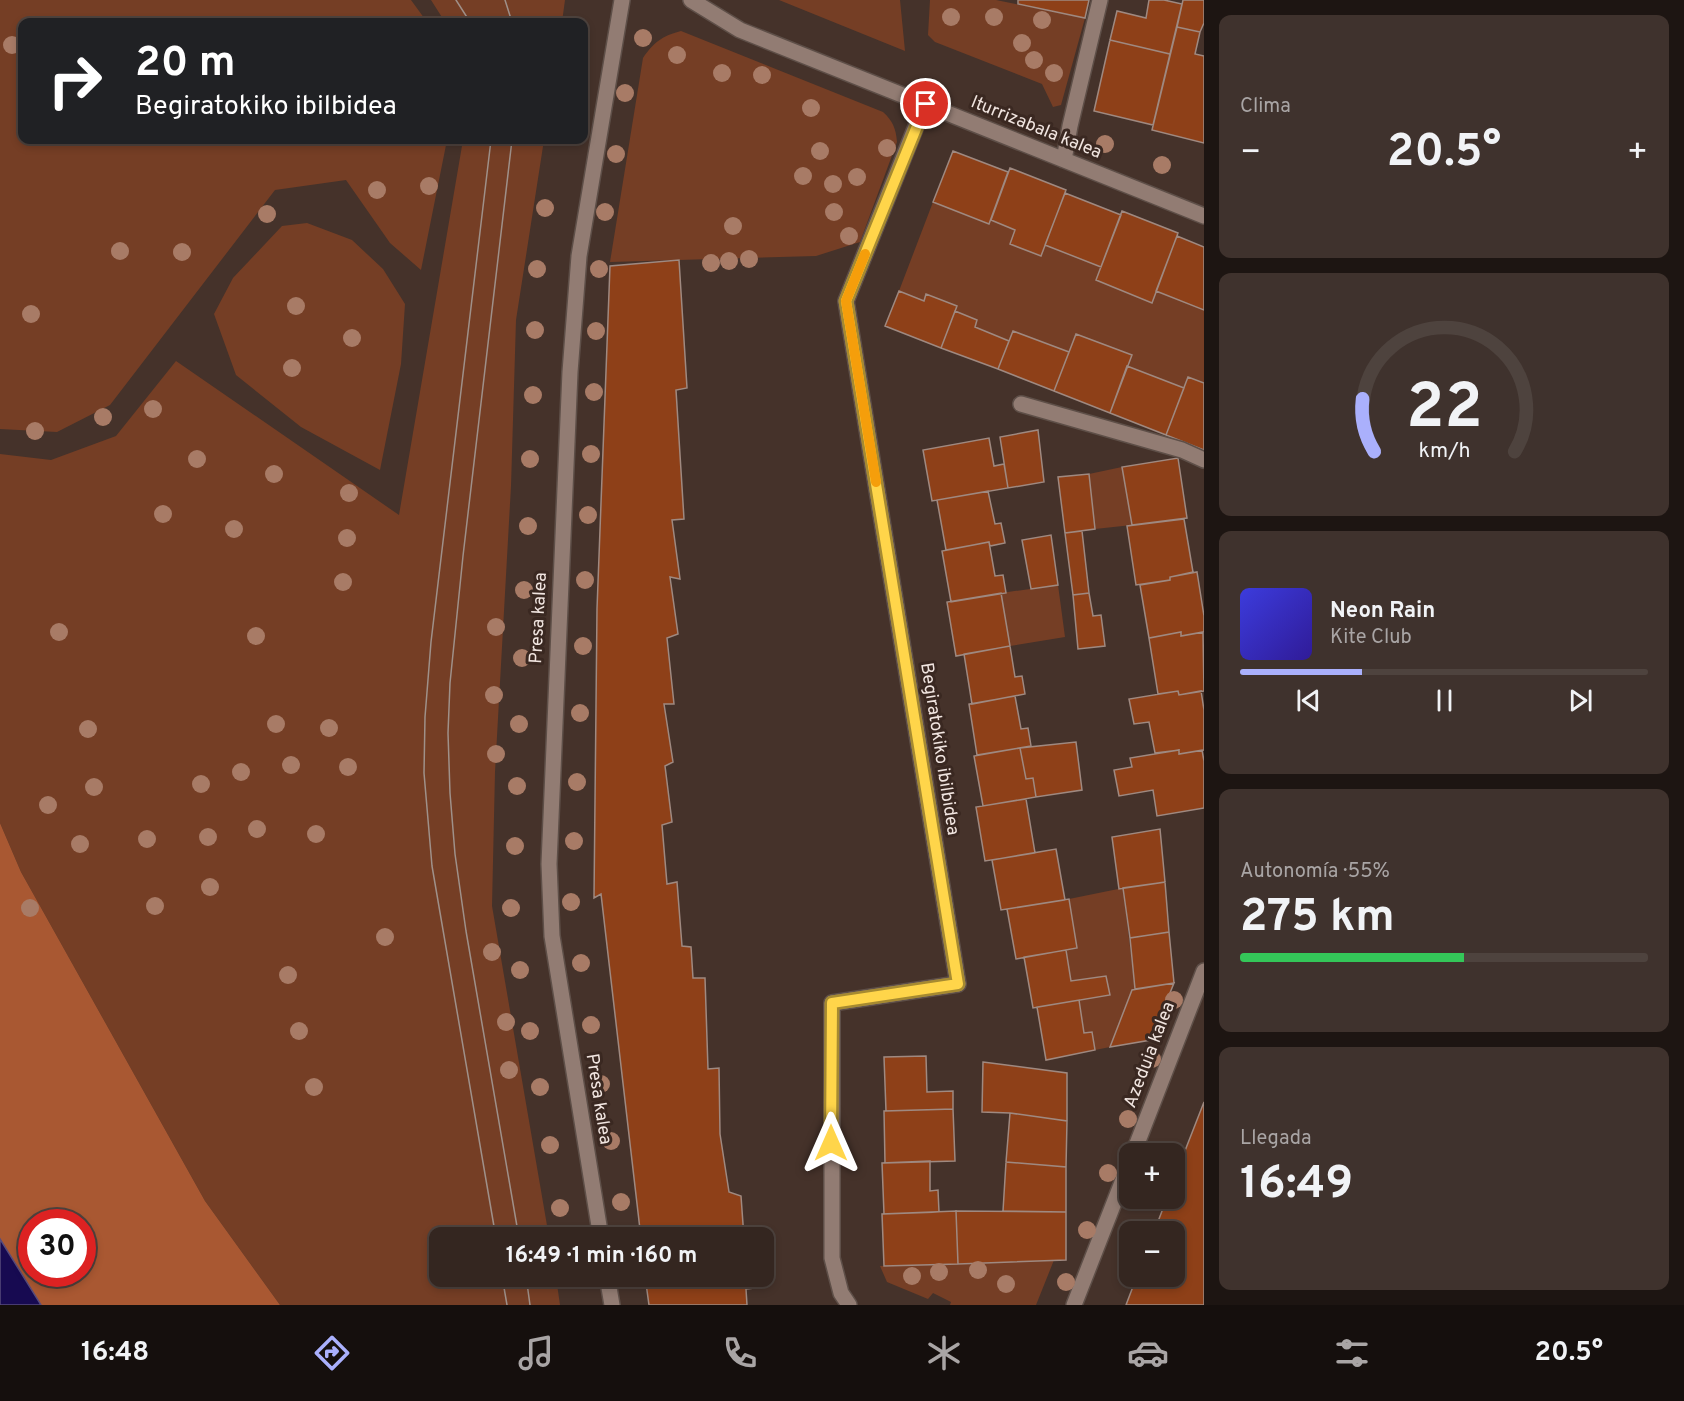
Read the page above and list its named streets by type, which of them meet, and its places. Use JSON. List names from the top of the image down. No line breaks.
{"streets":{"street":["Iturrizabala kalea","Presa kalea","Begiratokiko ibilbidea","Azeduia kalea"]},"crossings":[["Iturrizabala kalea","Begiratokiko ibilbidea"]],"page":{"tile":["Clima",["Autonomía · 55%","275 km"],["Llegada","16:49"]],"turn":["20 m","Begiratokiko ibilbidea"],"heat":["−","20.5°","+"],"song":["Neon Rain","Kite Club"],"map_buttons":["+","−"],"limit":"30","trip":"16:49 · 1 min · 160 m","tabs":["16:48","20.5°"],"gauge":["22","km/h"]}}
